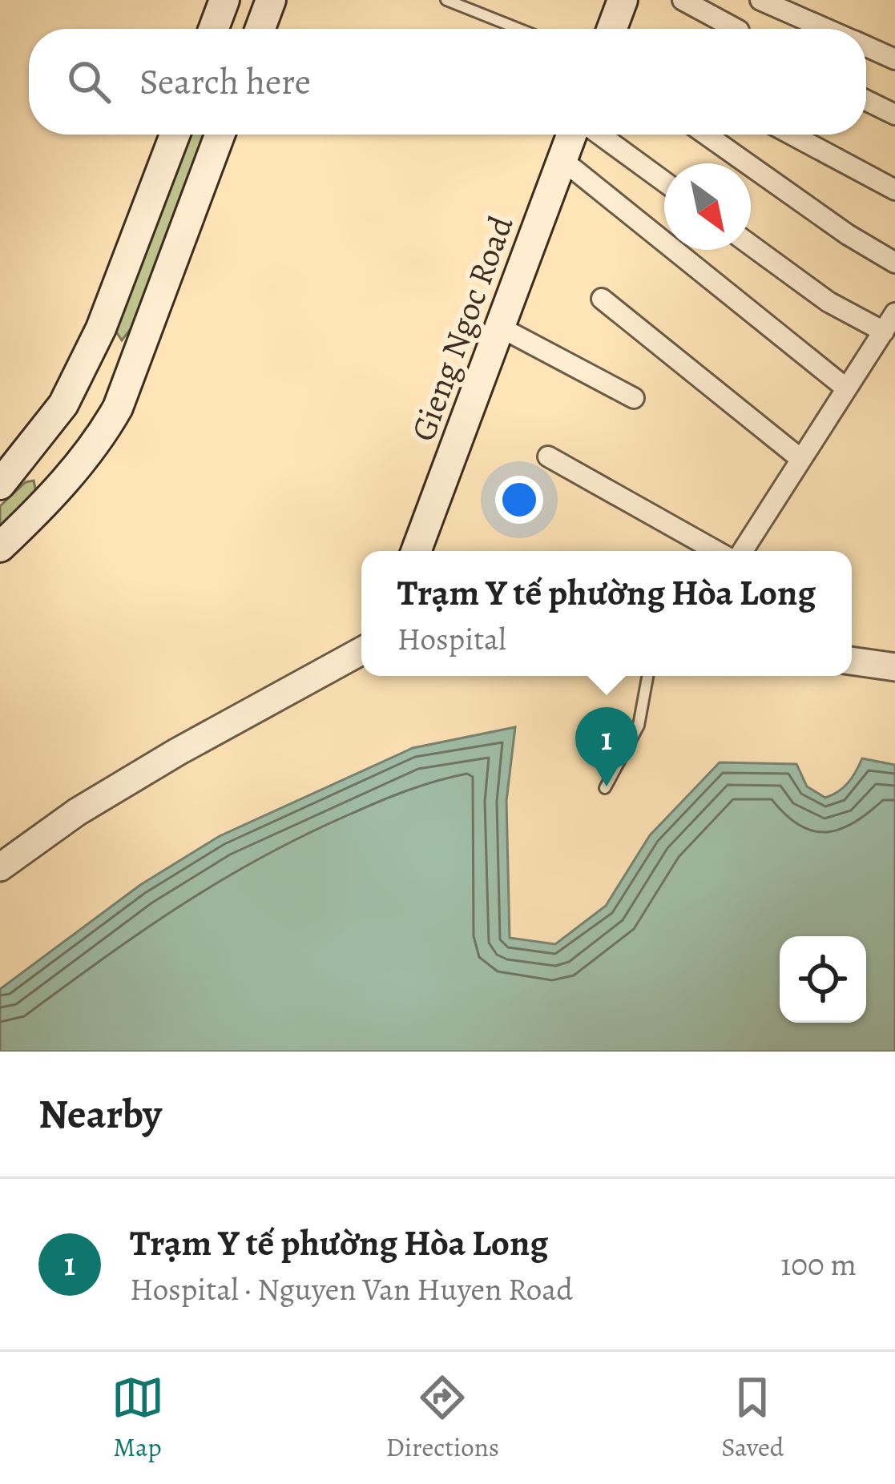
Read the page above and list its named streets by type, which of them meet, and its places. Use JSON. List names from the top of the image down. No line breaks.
{"streets":{"main road":["Gieng Ngoc Road"]},"north":"bottom right","page":{"search":"Search here","popup":["Trạm Y tế phường Hòa Long","Hospital"],"pins":"1","heading":"Nearby","list":[{"mark":"1","name":"Trạm Y tế phường Hòa Long","note":"Hospital · Nguyen Van Huyen Road","value":"100 m"}],"nav":["Map","Directions","Saved"]}}
